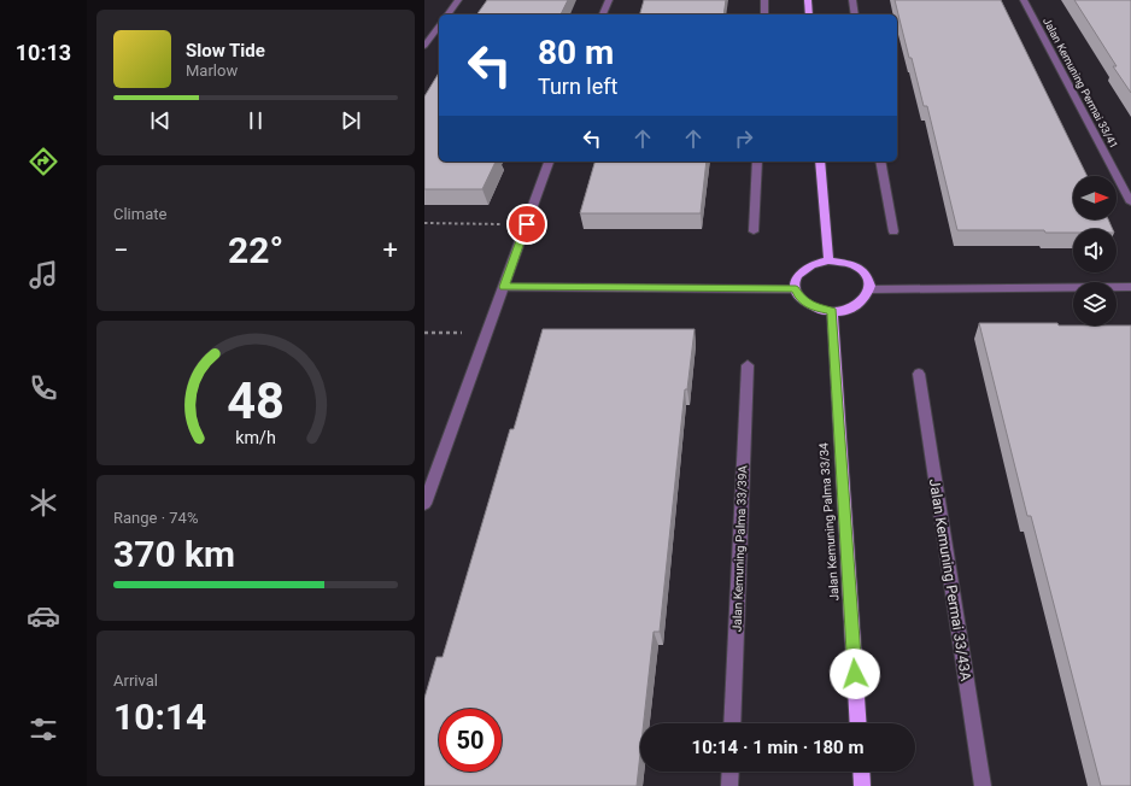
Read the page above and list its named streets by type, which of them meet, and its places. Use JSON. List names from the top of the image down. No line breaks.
{"streets":{"main road":["Jalan Kemuning Palma 33/34"],"street":["Jalan Kemuning Permai 33/41","Jalan Kemuning Palma 33/39A","Jalan Kemuning Permai 33/43A"]},"north":"right","page":{"tabs":"10:13","turn":["80 m","Turn left"],"song":["Slow Tide","Marlow"],"tile":["Climate",["Range · 74%","370 km"],["Arrival","10:14"]],"heat":["−","22°","+"],"limit":"50","trip":"10:14 · 1 min · 180 m","gauge":["48","km/h"]}}
